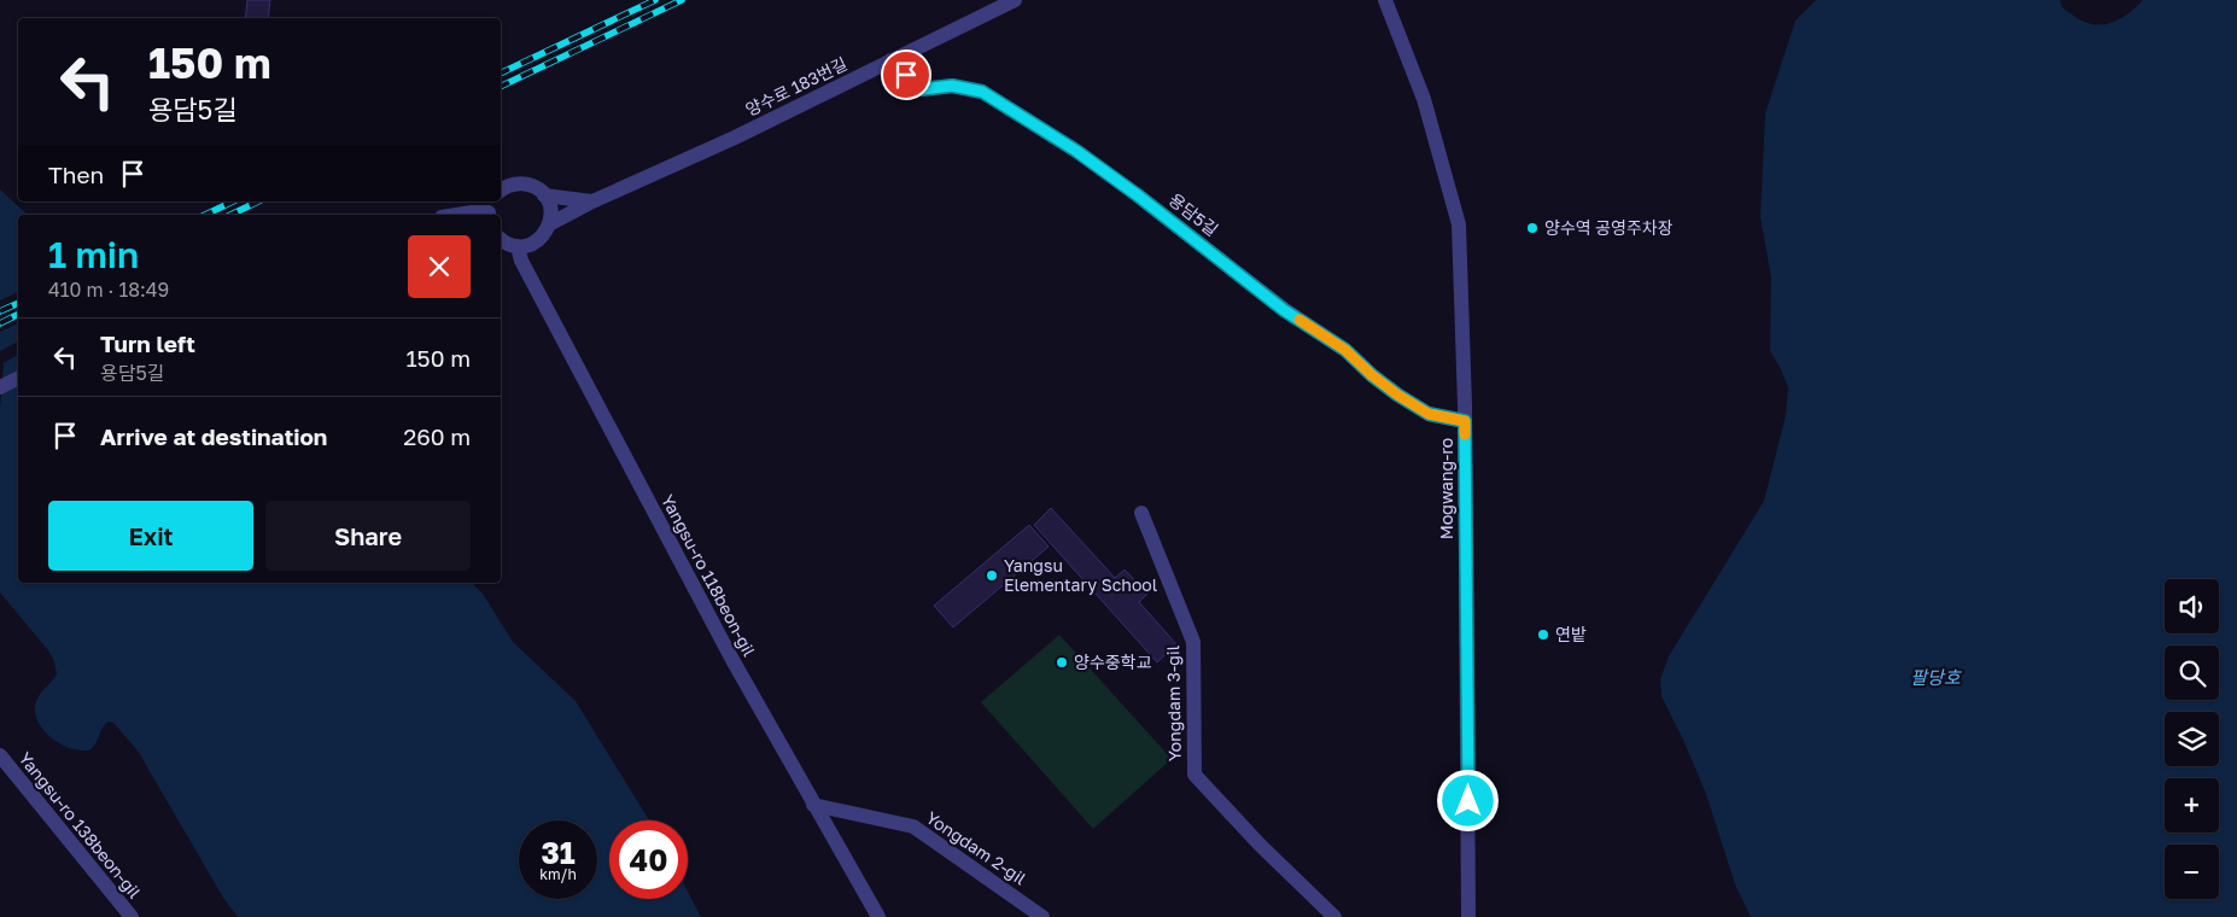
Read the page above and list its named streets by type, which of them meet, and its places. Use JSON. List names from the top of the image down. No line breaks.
{"streets":{"street":["양수로 183번길","용담5길","Mogwang-ro","Yangsu-ro 118beon-gil","Yongdam 3-gil","Yangsu-ro 138beon-gil","Yongdam 2-gil"]},"crossings":[["양수로 183번길","용담5길"],["양수로 183번길","Yangsu-ro 118beon-gil"],["용담5길","Mogwang-ro"],["Yangsu-ro 118beon-gil","Yongdam 2-gil"]],"water":["팔당호"],"places":["양수역 공영주차장","Yangsu Elementary School","연밭","양수중학교"],"page":{"turn":["150 m","용담5길"],"then":"Then","heading":["1 min","410 m · 18:49"],"list":[{"name":"Turn left","note":"용담5길","value":"150 m"},{"name":"Arrive at destination","value":"260 m"}],"buttons":["Exit","Share"],"map_buttons":["+","−"],"speed":"31 km/h","limit":"40"}}
